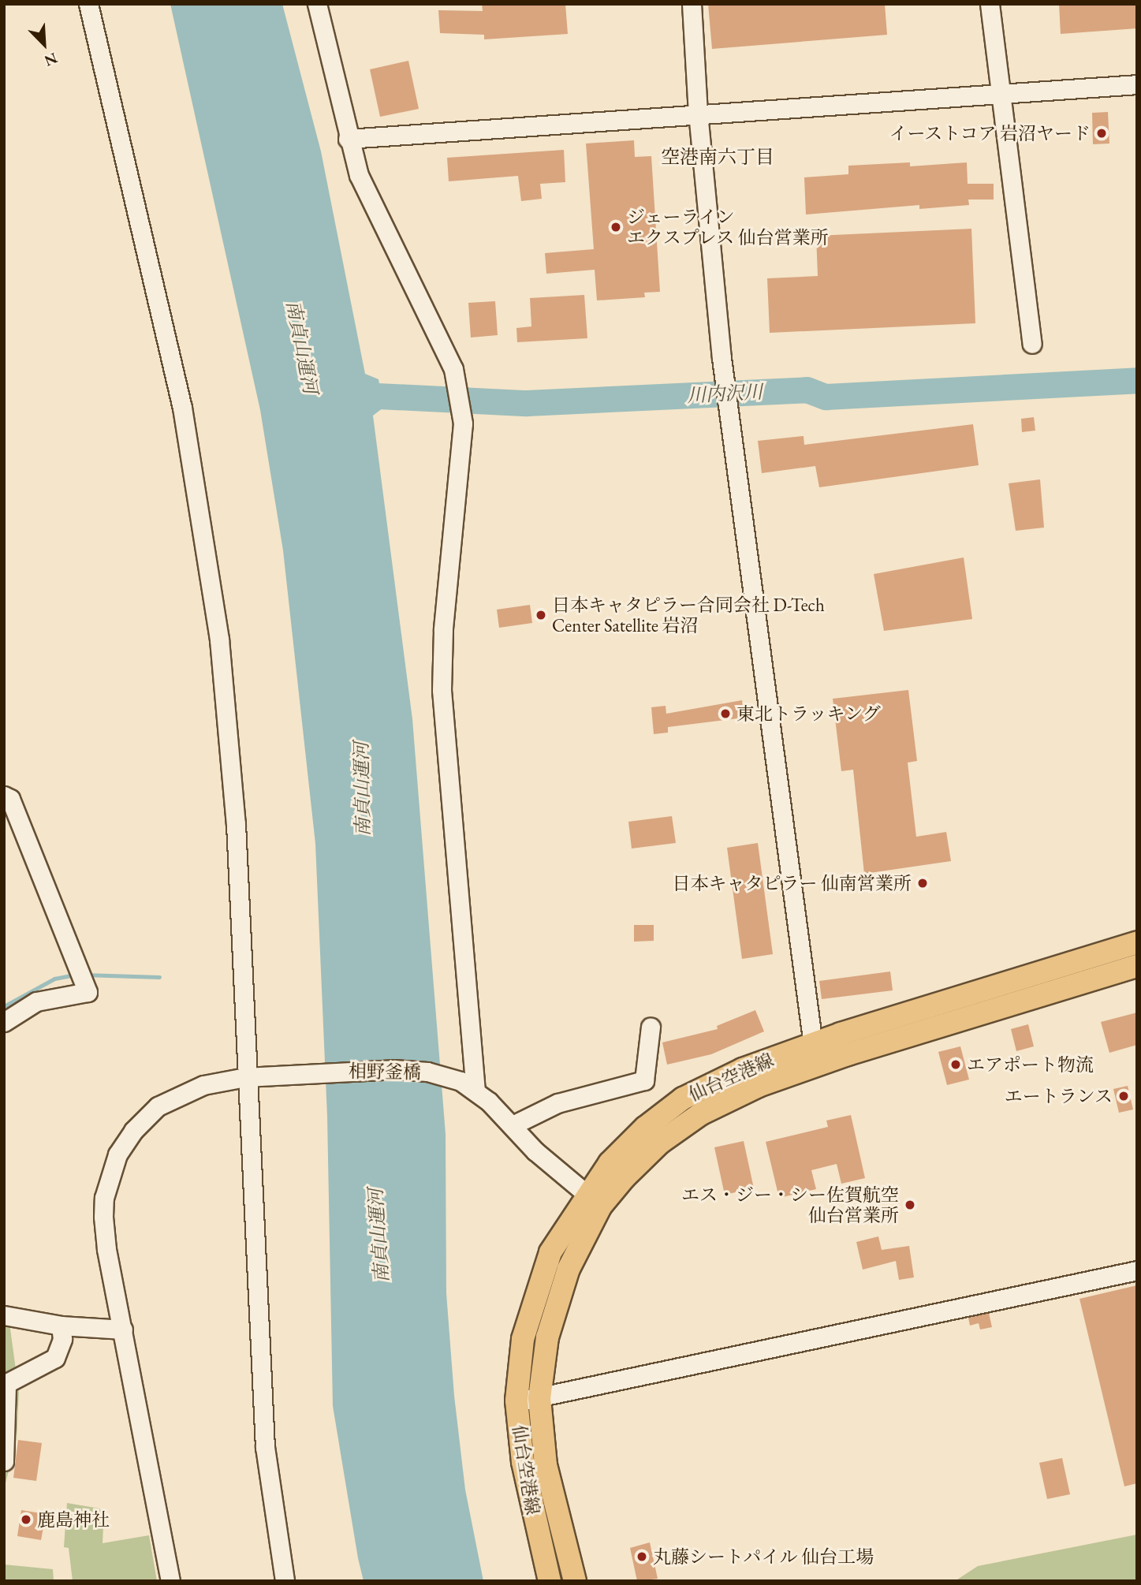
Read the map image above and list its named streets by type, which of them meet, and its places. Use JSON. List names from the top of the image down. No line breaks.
{"streets":{"main road":["仙台空港線"],"street":["相野釜橋"]},"crossings":[["相野釜橋","仙台空港線"]],"districts":["空港南六丁目"],"water":["南貞山運河","川内沢川"],"places":["イーストコア 岩沼ヤード","ジェーライン エクスプレス 仙台営業所","日本キャタピラー合同会社 D-Tech Center Satellite 岩沼","東北トラッキング","日本キャタピラー 仙南営業所","エアポート物流","エートランス","エス・ジー・シー佐賀航空 仙台営業所","鹿島神社","丸藤シートパイル 仙台工場"],"north":"bottom right"}
